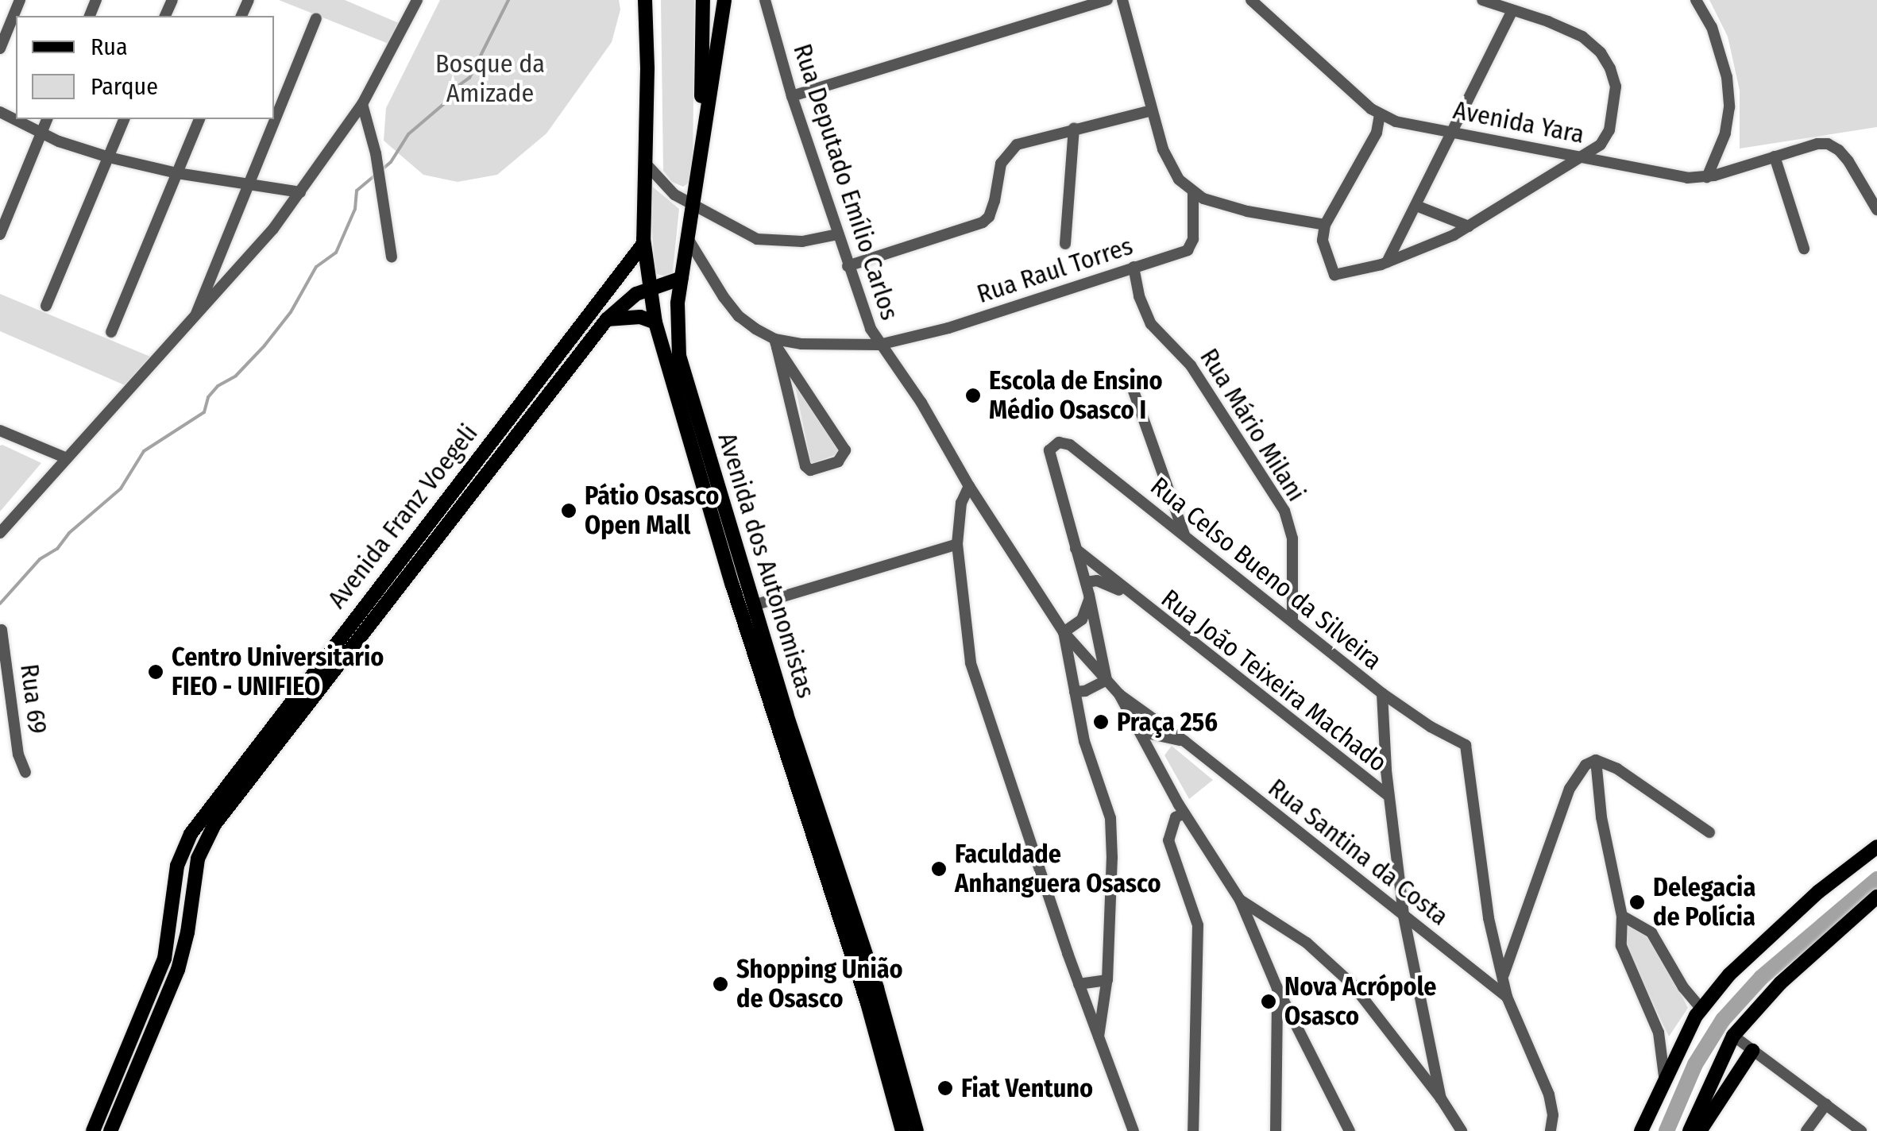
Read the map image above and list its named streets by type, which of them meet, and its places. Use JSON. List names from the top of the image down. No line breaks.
{"streets":{"main road":["Avenida Franz Voegeli","Avenida dos Autonomistas"],"street":["Avenida Yara","Rua Deputado Emílio Carlos","Rua Raul Torres","Rua Mário Milani","Rua Celso Bueno da Silveira","Rua João Teixeira Machado","Rua 69","Rua Santina da Costa"]},"crossings":[["Rua Deputado Emílio Carlos","Rua Raul Torres"],["Rua Raul Torres","Rua Mário Milani"],["Rua Mário Milani","Rua Celso Bueno da Silveira"],["Avenida Franz Voegeli","Avenida dos Autonomistas"],["Rua Celso Bueno da Silveira","Rua João Teixeira Machado"]],"parks":["Bosque da Amizade"],"places":["Escola de Ensino Médio Osasco I","Pátio Osasco Open Mall","Centro Universitario FIEO - UNIFIEO","Praça 256","Faculdade Anhanguera Osasco","Delegacia de Polícia","Shopping União de Osasco","Nova Acrópole Osasco","Fiat Ventuno"],"legend":["Rua","Parque"]}
